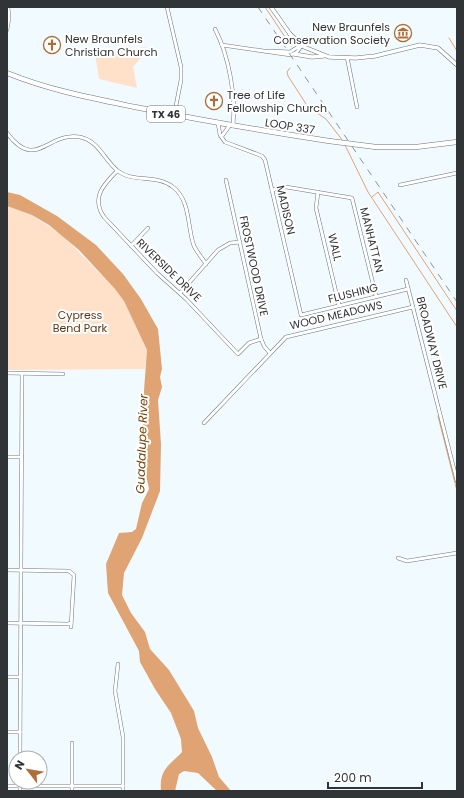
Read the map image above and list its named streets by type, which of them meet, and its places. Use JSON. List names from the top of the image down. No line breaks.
{"streets":{"main road":["TX 46","LOOP 337"],"street":["MADISON","MANHATTAN","WALL","FROSTWOOD DRIVE","RIVERSIDE DRIVE","FLUSHING","WOOD MEADOWS","BROADWAY DRIVE"]},"crossings":[["MADISON","MANHATTAN"],["MADISON","FLUSHING"],["MANHATTAN","WALL"],["MANHATTAN","FLUSHING"],["WALL","FLUSHING"],["FROSTWOOD DRIVE","RIVERSIDE DRIVE"],["FROSTWOOD DRIVE","WOOD MEADOWS"],["FLUSHING","BROADWAY DRIVE"],["WOOD MEADOWS","BROADWAY DRIVE"]],"water":["Guadalupe River"],"parks":["Cypress Bend Park"],"places":{"museum":["New Braunfels Conservation Society"],"church":["New Braunfels Christian Church","Tree of Life Fellowship Church"]},"scale_bar":"200 m","north":"top left"}
